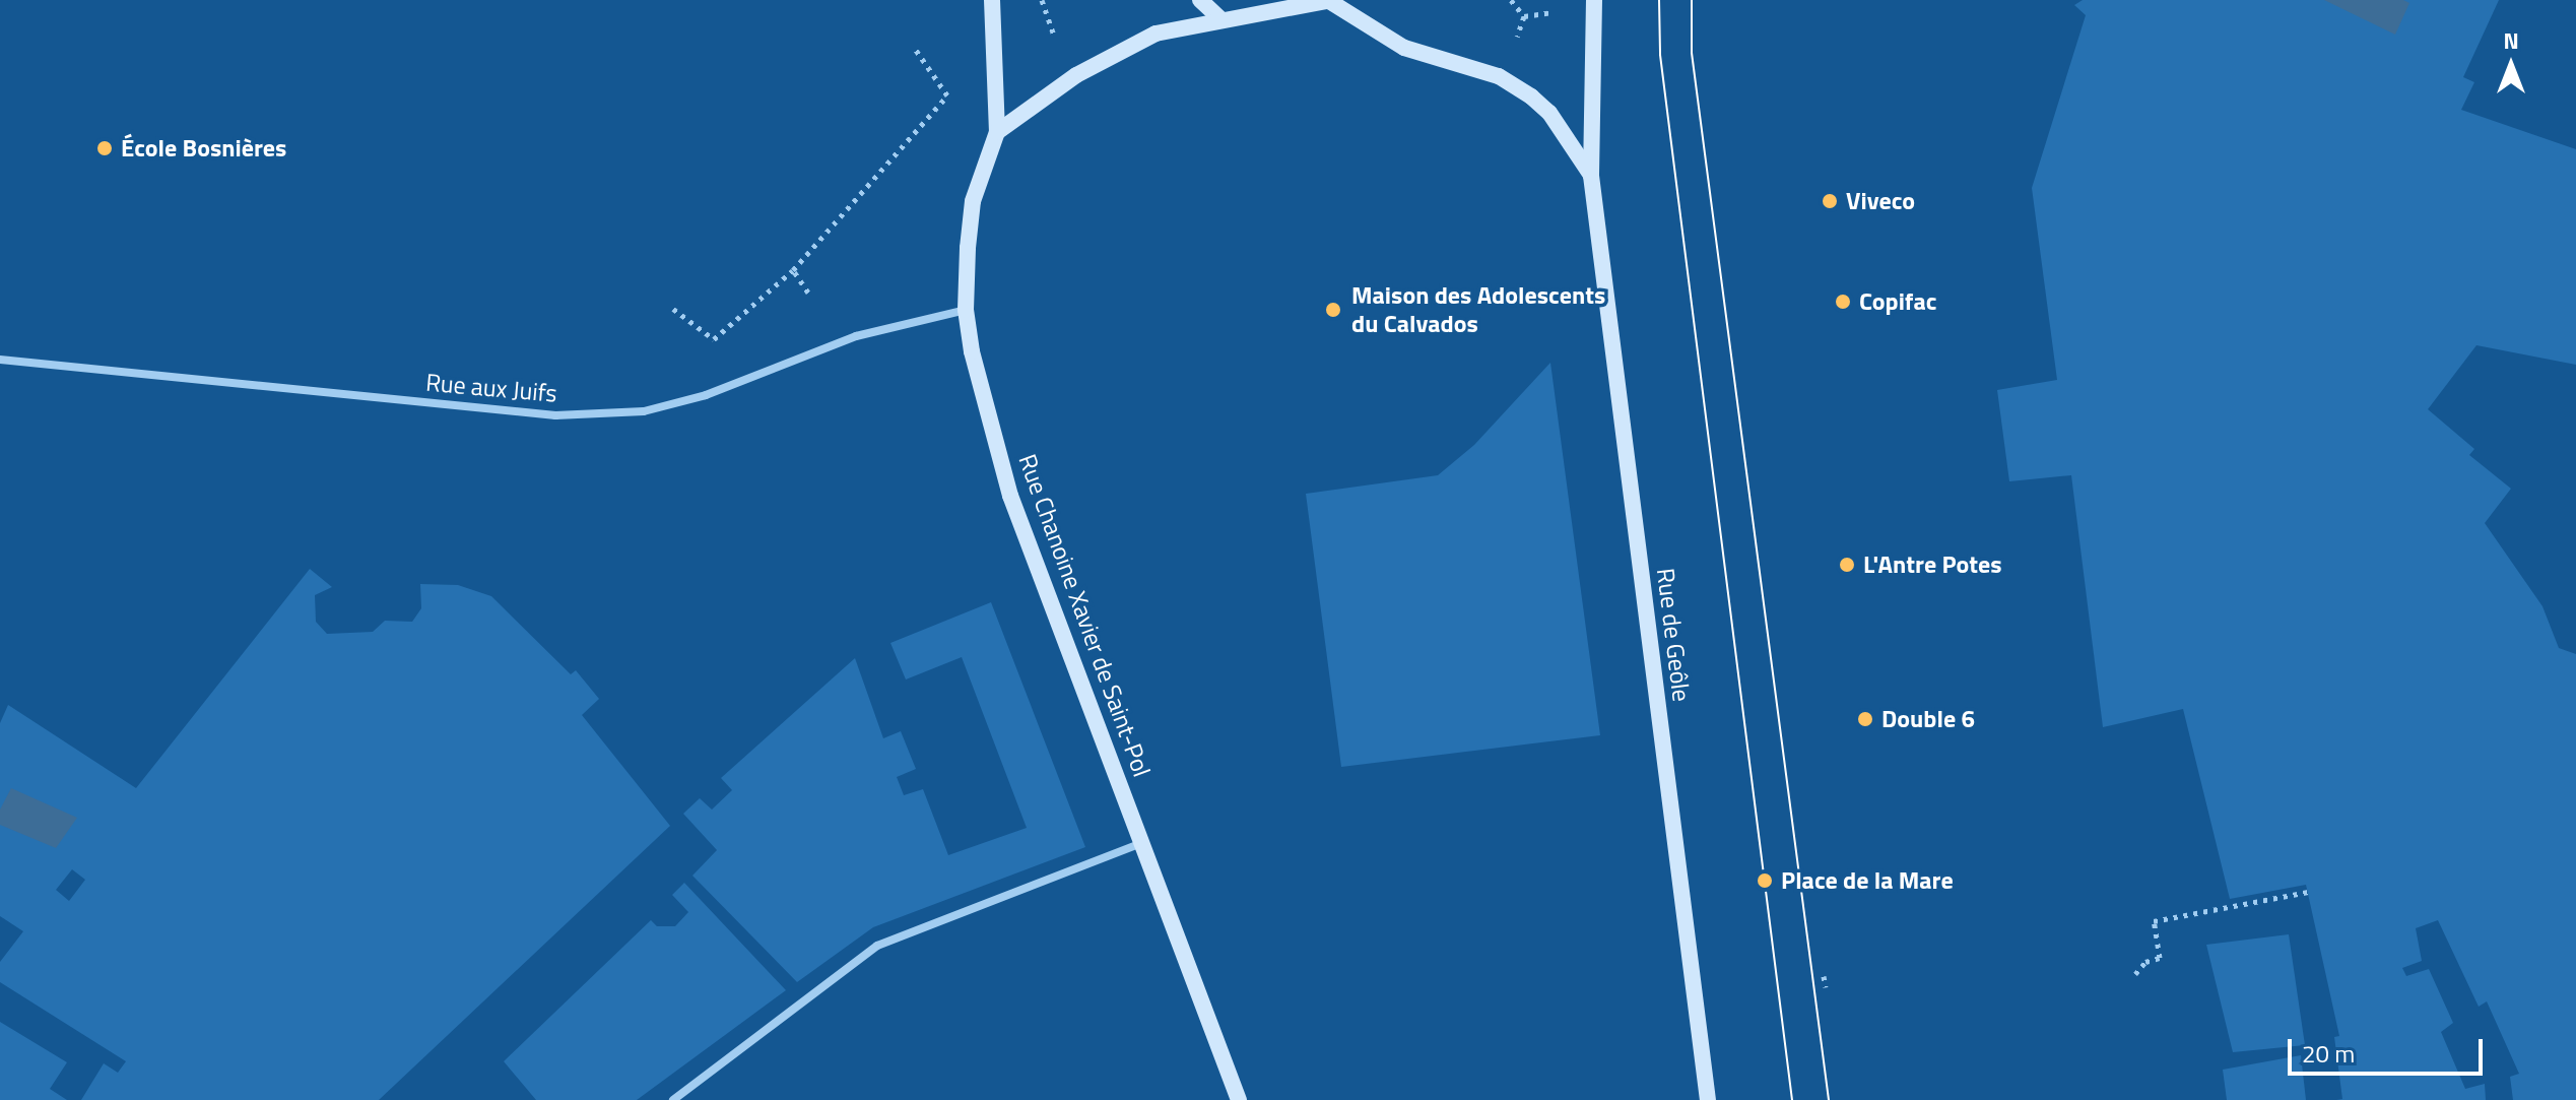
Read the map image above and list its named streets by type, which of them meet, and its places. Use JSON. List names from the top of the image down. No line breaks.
{"streets":{"main road":["Rue Chanoine Xavier de Saint-Pol","Rue de Geôle"],"street":["Rue aux Juifs"]},"crossings":[["Rue aux Juifs","Rue Chanoine Xavier de Saint-Pol"]],"places":["École Bosnières","Viveco","Copifac","Maison des Adolescents du Calvados","L'Antre Potes","Double 6","Place de la Mare"],"scale_bar":"20 m","north":"top"}
